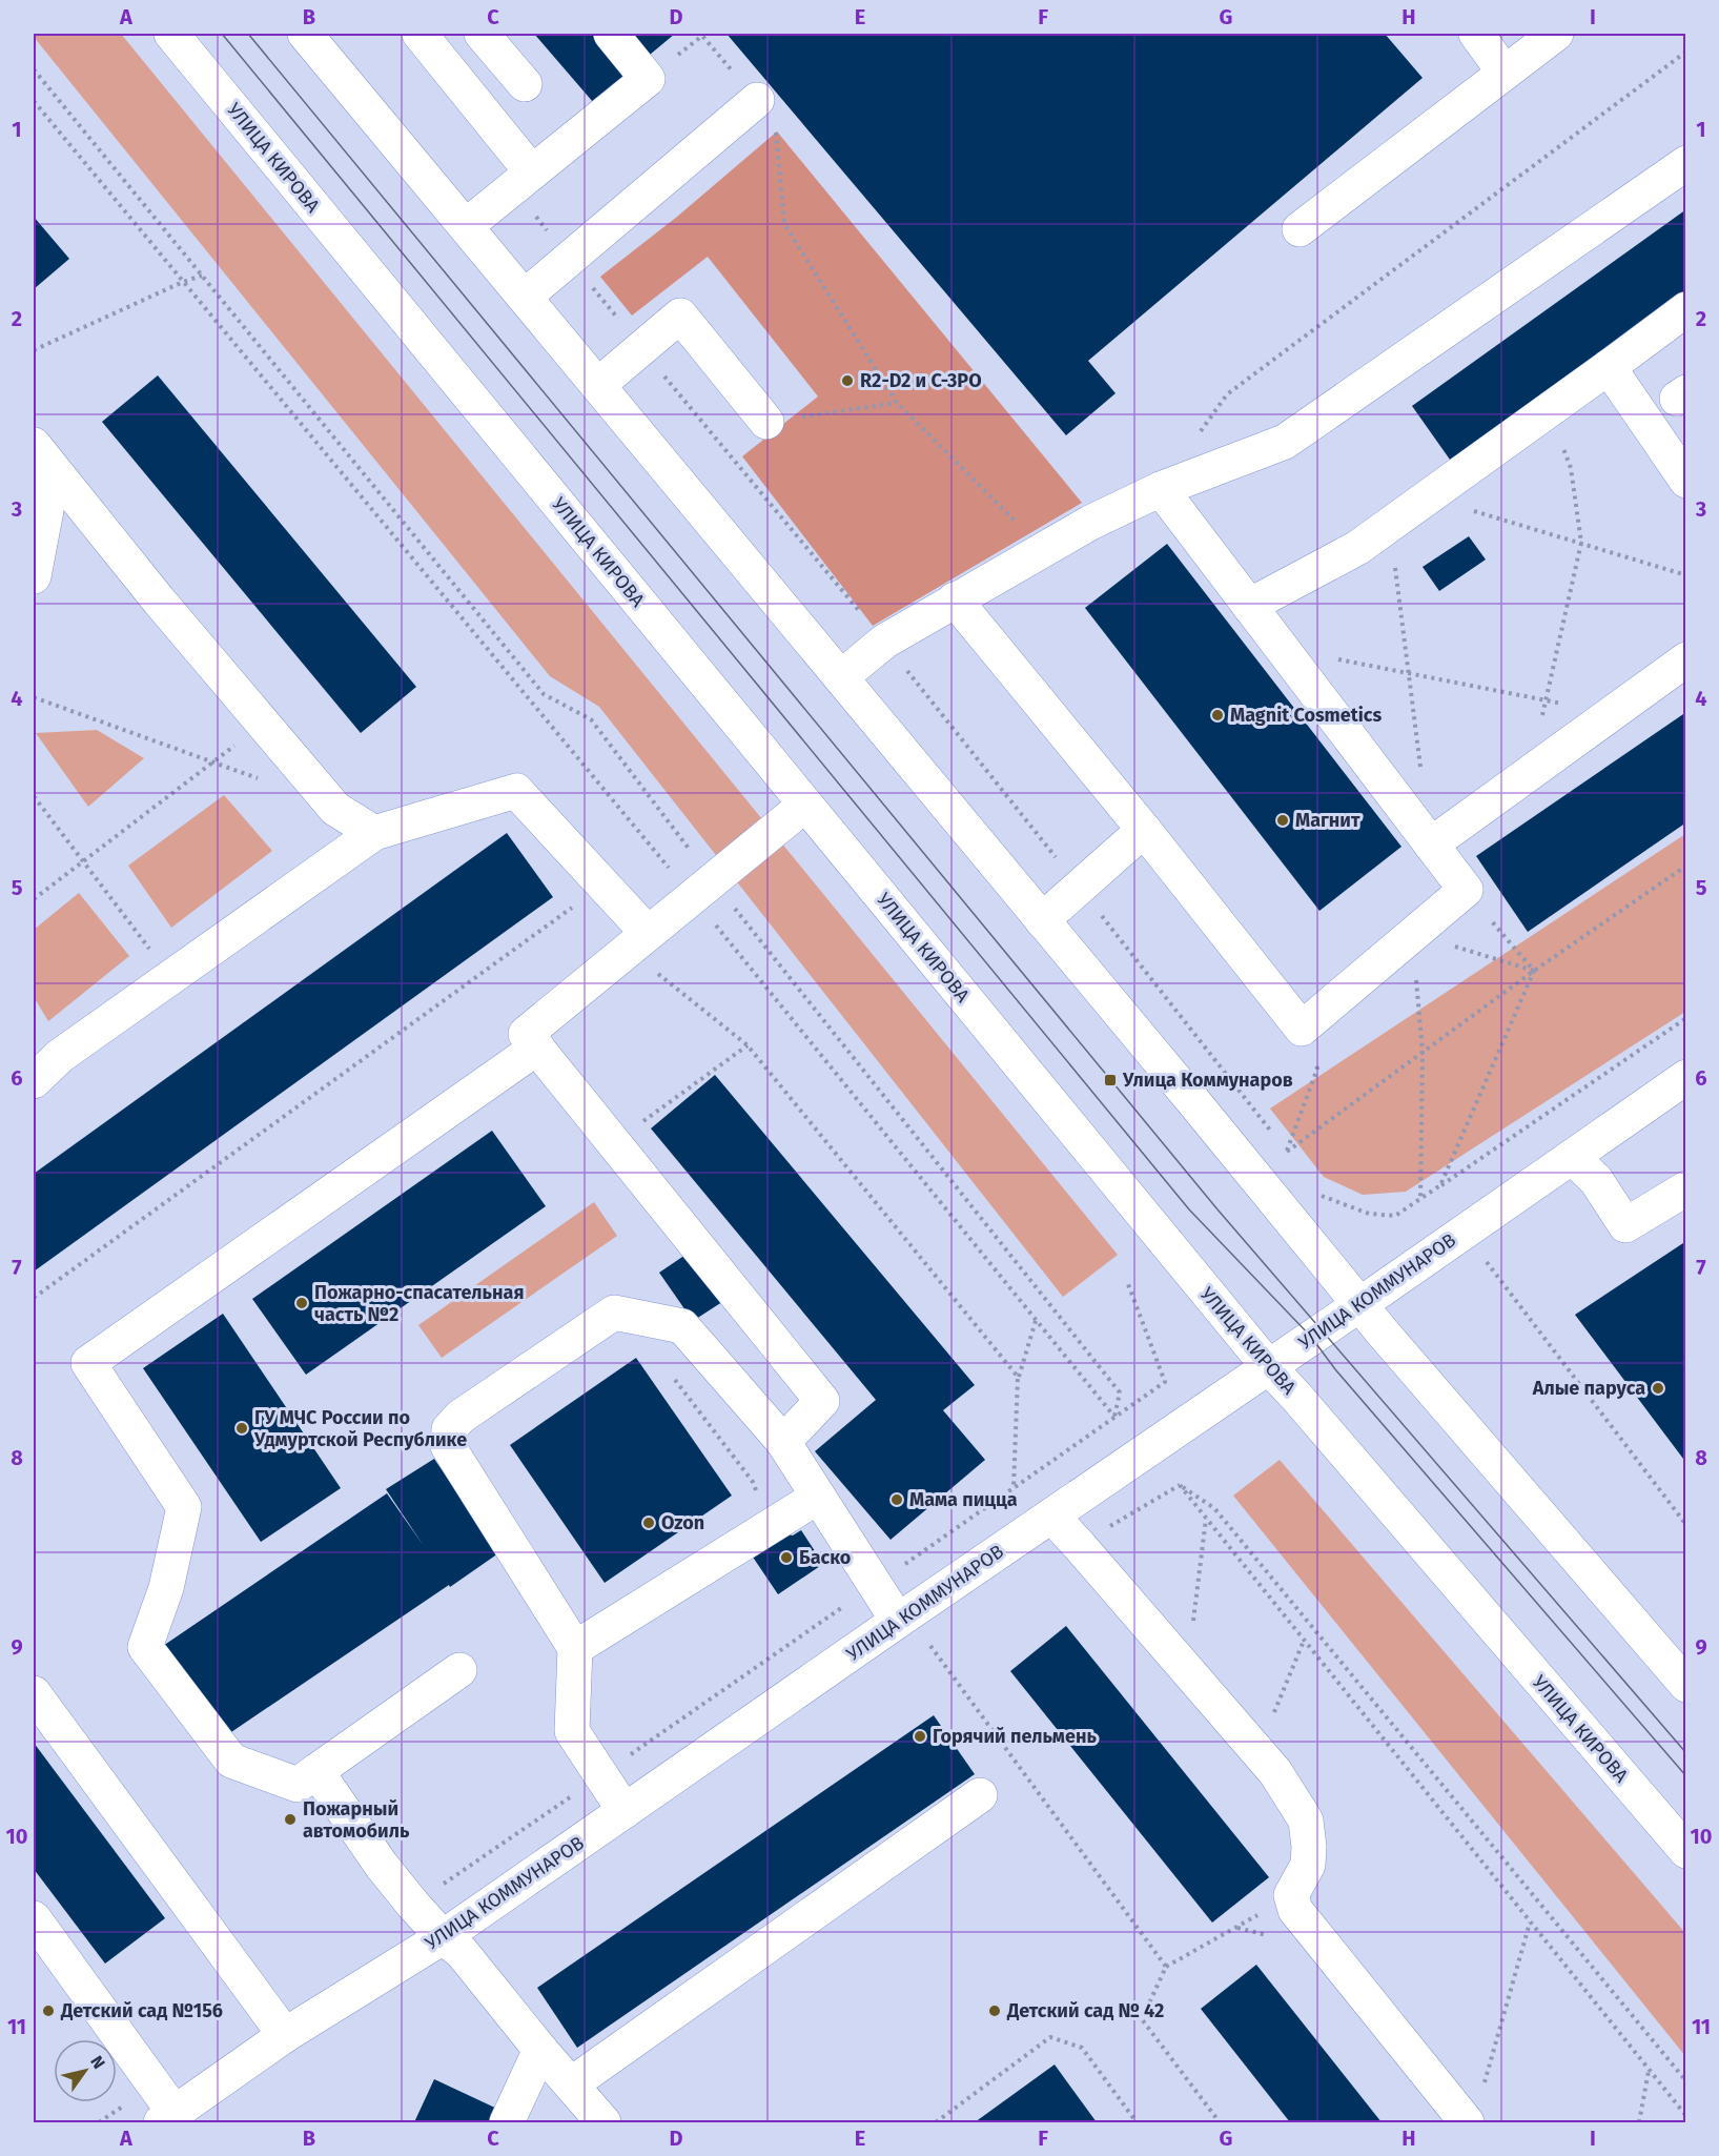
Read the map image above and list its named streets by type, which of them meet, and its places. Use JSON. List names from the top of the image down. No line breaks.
{"streets":{"main road":["УЛИЦА КИРОВА","УЛИЦА КОММУНАРОВ"]},"crossings":[["УЛИЦА КИРОВА","УЛИЦА КОММУНАРОВ"]],"places":{"other":["R2-D2 и C-3PO","Magnit Cosmetics","Магнит","Пожарно-спасательная часть №2","Алые паруса","ГУ МЧС России по Удмуртской Республике","Мама пицца","Ozon","Баско","Горячий пельмень","Пожарный автомобиль","Детский сад №156","Детский сад № 42"],"transit":["Улица Коммунаров"]},"north":"top right","grid":{"columns":["A","B","C","D","E","F","G","H","I"],"rows":["1","2","3","4","5","6","7","8","9","10","11"]}}
